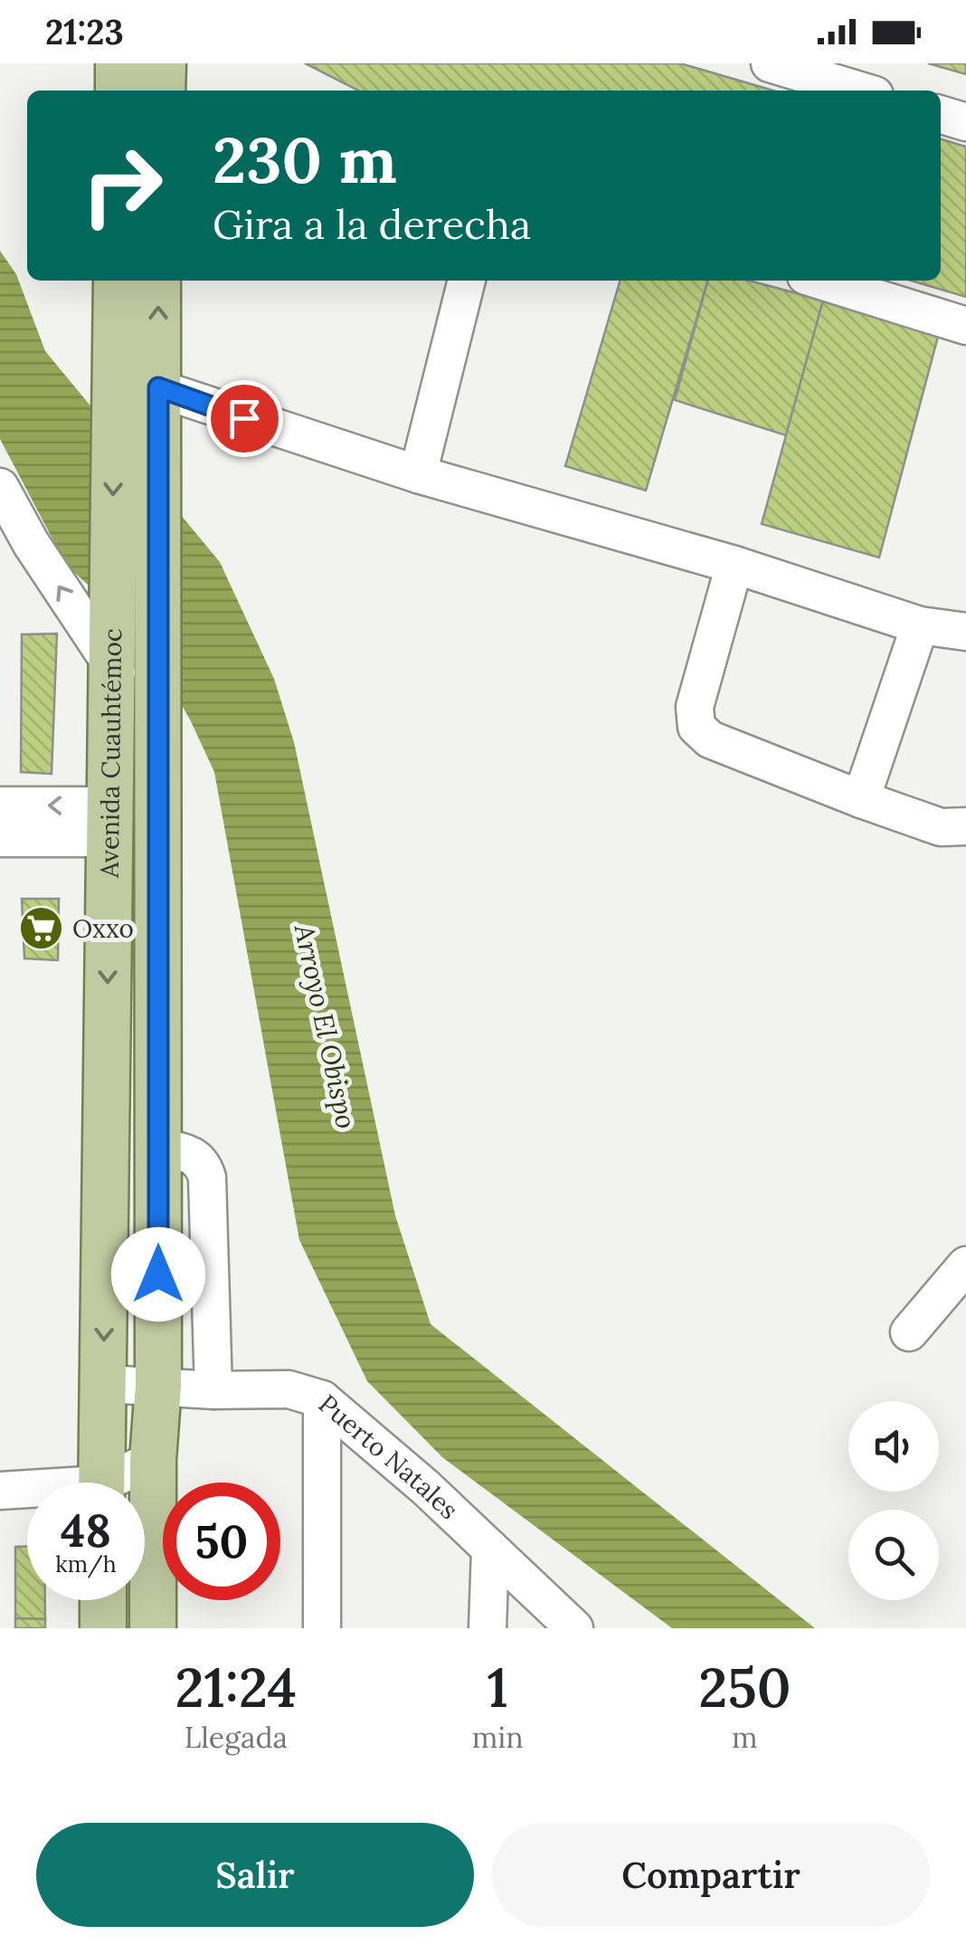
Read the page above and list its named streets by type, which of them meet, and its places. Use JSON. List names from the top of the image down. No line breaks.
{"streets":{"main road":["Avenida Cuauhtémoc"],"street":["Puerto Natales"]},"crossings":[["Avenida Cuauhtémoc","Puerto Natales"]],"water":["Arroyo El Obispo"],"places":{"supermarket":["Oxxo"]},"page":{"status":"21:23","turn":["230 m","Gira a la derecha"],"speed":"48 km/h","limit":"50","eta":["21:24","Llegada","1","min","250","m"],"buttons":["Salir","Compartir"]}}
